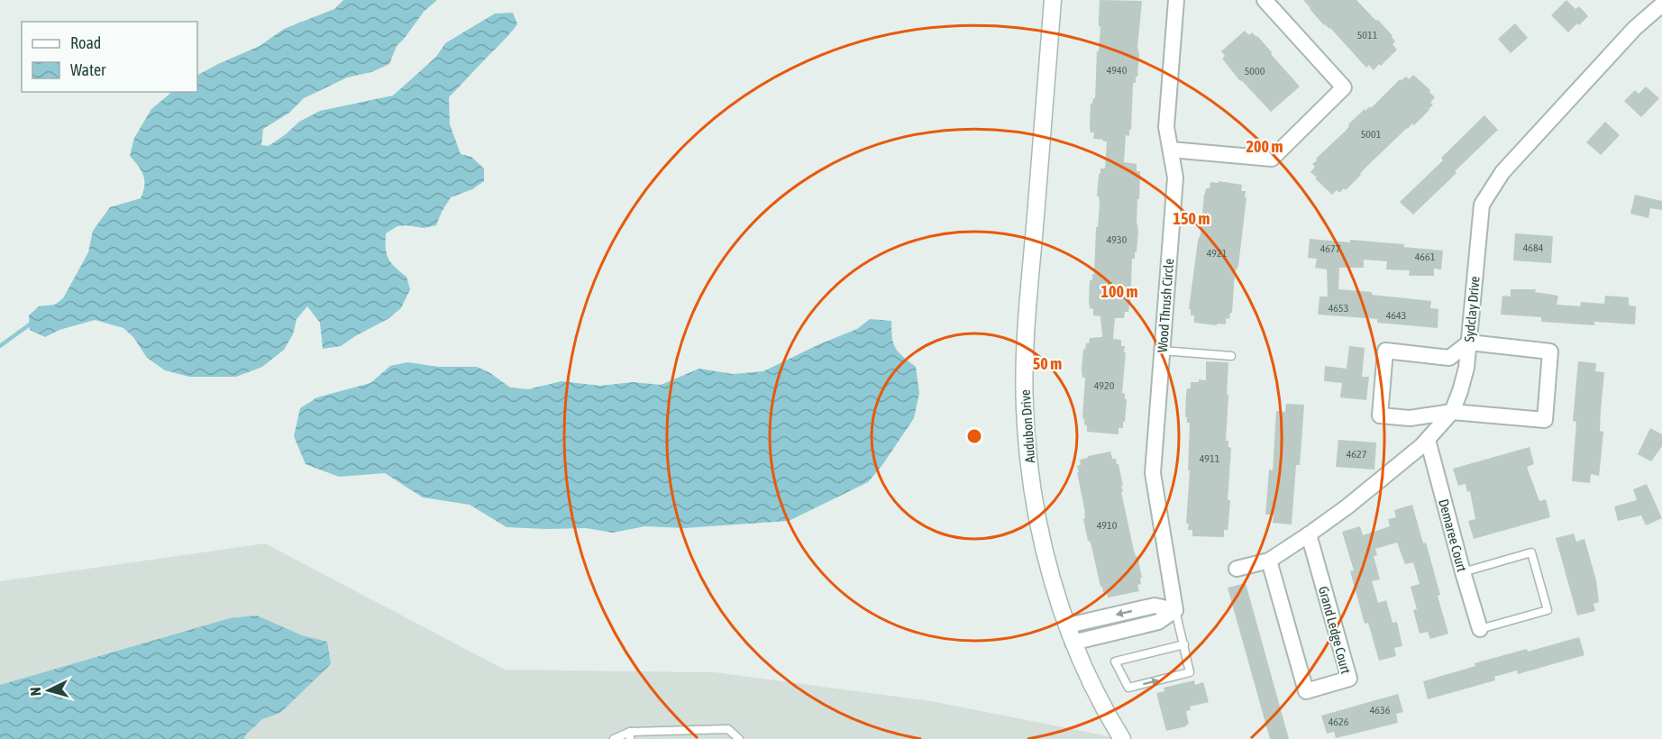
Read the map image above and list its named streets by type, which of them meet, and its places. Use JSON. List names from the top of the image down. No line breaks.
{"streets":{"street":["Wood Thrush Circle","Sydclay Drive","Audubon Drive","Demaree Court","Grand Ledge Court"]},"crossings":[["Sydclay Drive","Demaree Court"],["Sydclay Drive","Grand Ledge Court"]],"house_numbers":["5011","4940","5000","5001","4930","4684","4677","4921","4661","4653","4643","4920","4627","4911","4910","4636","4626"],"legend":["Road","Water"],"north":"left","rings":["200 m","150 m","100 m","50 m"]}
